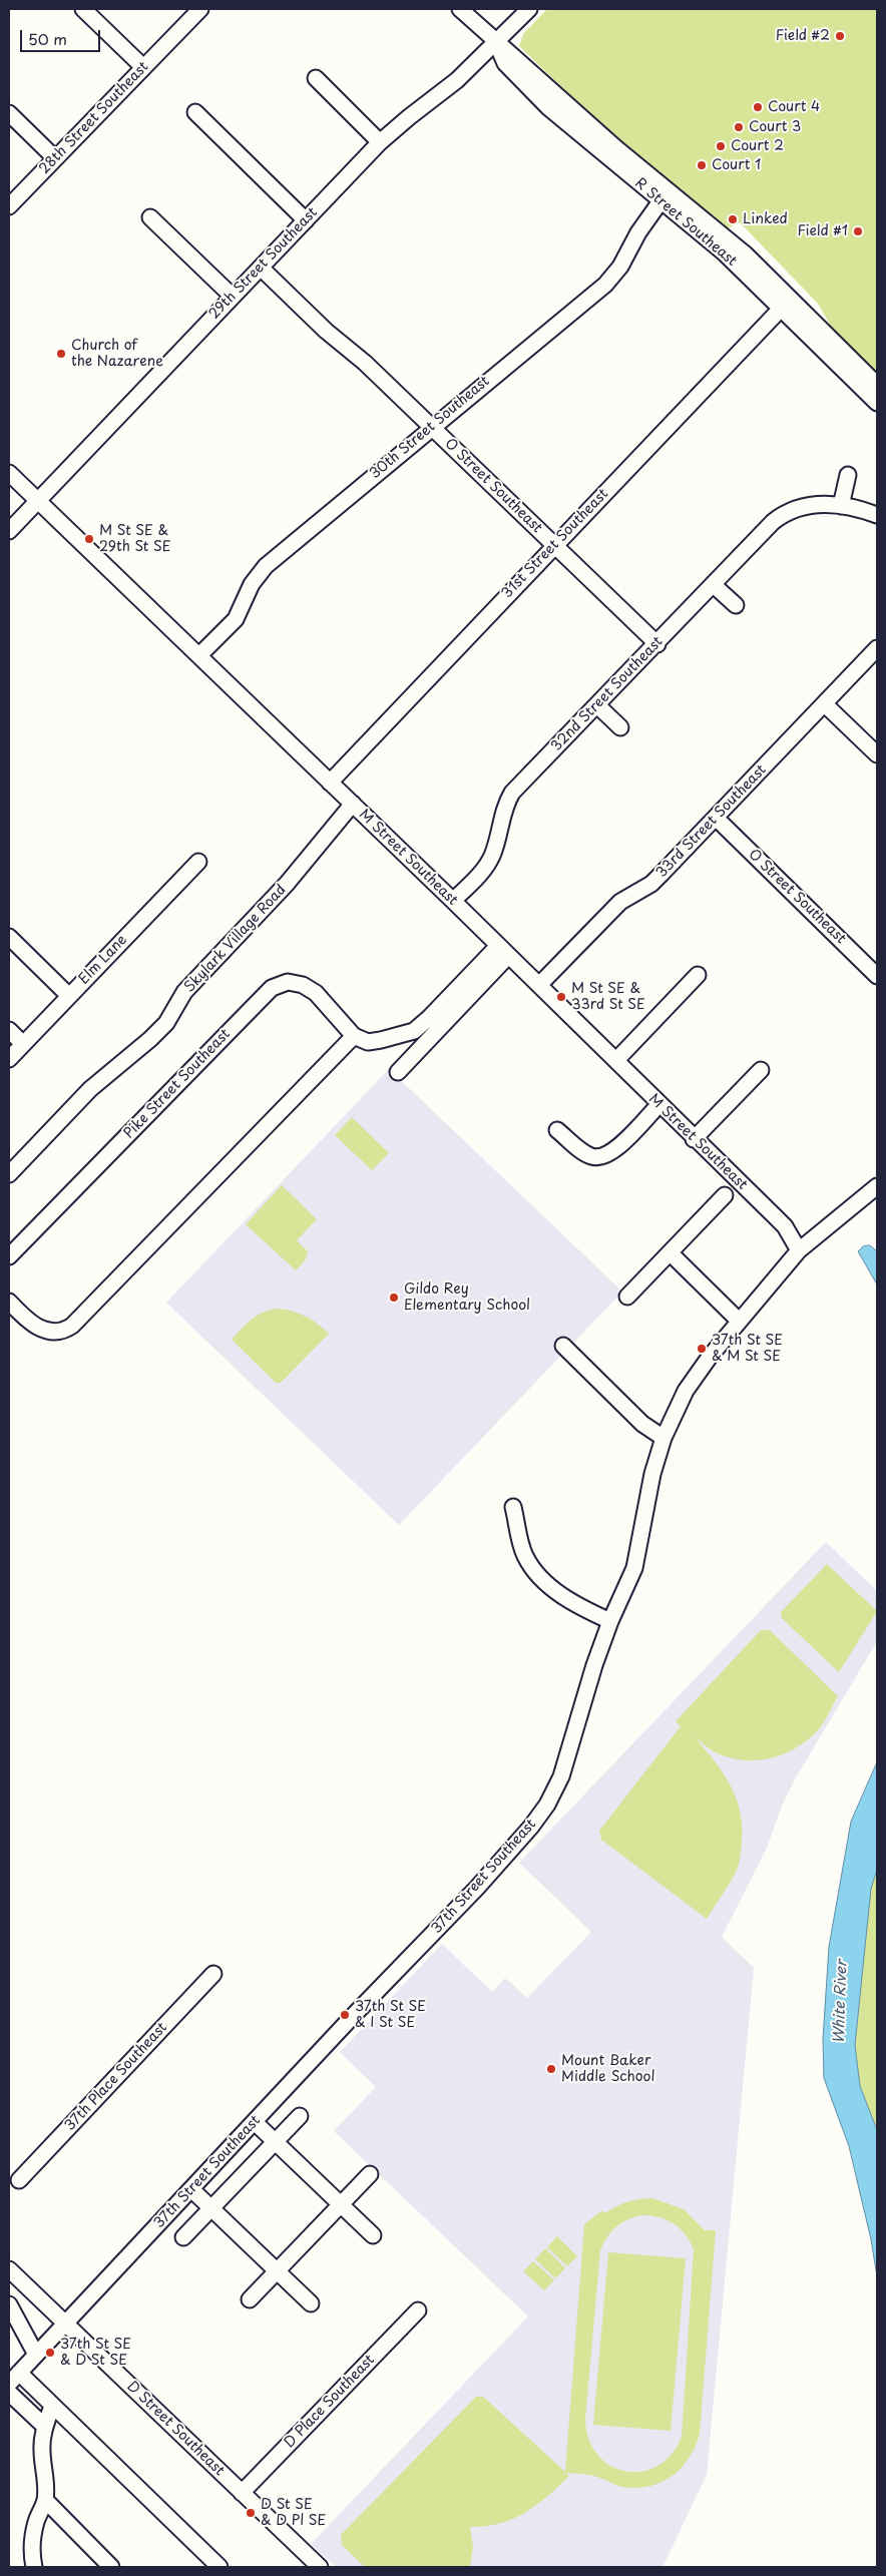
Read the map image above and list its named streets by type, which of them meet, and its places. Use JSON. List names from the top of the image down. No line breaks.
{"streets":{"street":["28th Street Southeast","R Street Southeast","29th Street Southeast","30th Street Southeast","O Street Southeast","31st Street Southeast","32nd Street Southeast","33rd Street Southeast","M Street Southeast","Skylark Village Road","Elm Lane","Pike Street Southeast","37th Street Southeast","37th Place Southeast","D Place Southeast","D Street Southeast"]},"crossings":[["R Street Southeast","29th Street Southeast"],["R Street Southeast","30th Street Southeast"],["R Street Southeast","31st Street Southeast"],["29th Street Southeast","O Street Southeast"],["29th Street Southeast","M Street Southeast"],["30th Street Southeast","O Street Southeast"],["30th Street Southeast","M Street Southeast"],["O Street Southeast","31st Street Southeast"],["O Street Southeast","32nd Street Southeast"],["O Street Southeast","33rd Street Southeast"],["31st Street Southeast","M Street Southeast"],["32nd Street Southeast","M Street Southeast"],["33rd Street Southeast","M Street Southeast"],["M Street Southeast","Skylark Village Road"],["M Street Southeast","37th Street Southeast"],["37th Street Southeast","D Street Southeast"],["D Place Southeast","D Street Southeast"]],"water":["White River"],"places":["Field #2","Court 4","Court 3","Court 2","Court 1","Linked","Field #1","Church of the Nazarene","M St SE & 29th St SE","M St SE & 33rd St SE","Gildo Rey Elementary School","37th St SE & M St SE","37th St SE & I St SE","Mount Baker Middle School","37th St SE & D St SE","D St SE & D Pl SE"],"scale_bar":"50 m"}
